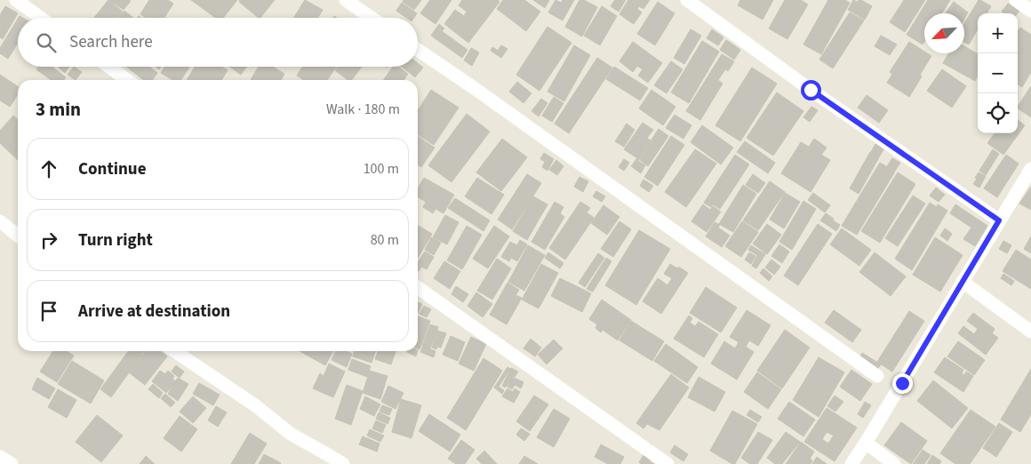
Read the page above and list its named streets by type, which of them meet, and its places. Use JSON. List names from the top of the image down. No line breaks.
{"north":"bottom left","page":{"map_buttons":["+","−"],"search":"Search here","heading":["3 min","Walk · 180 m"],"list":[["Continue","100 m"],["Turn right","80 m"],"Arrive at destination"]}}
